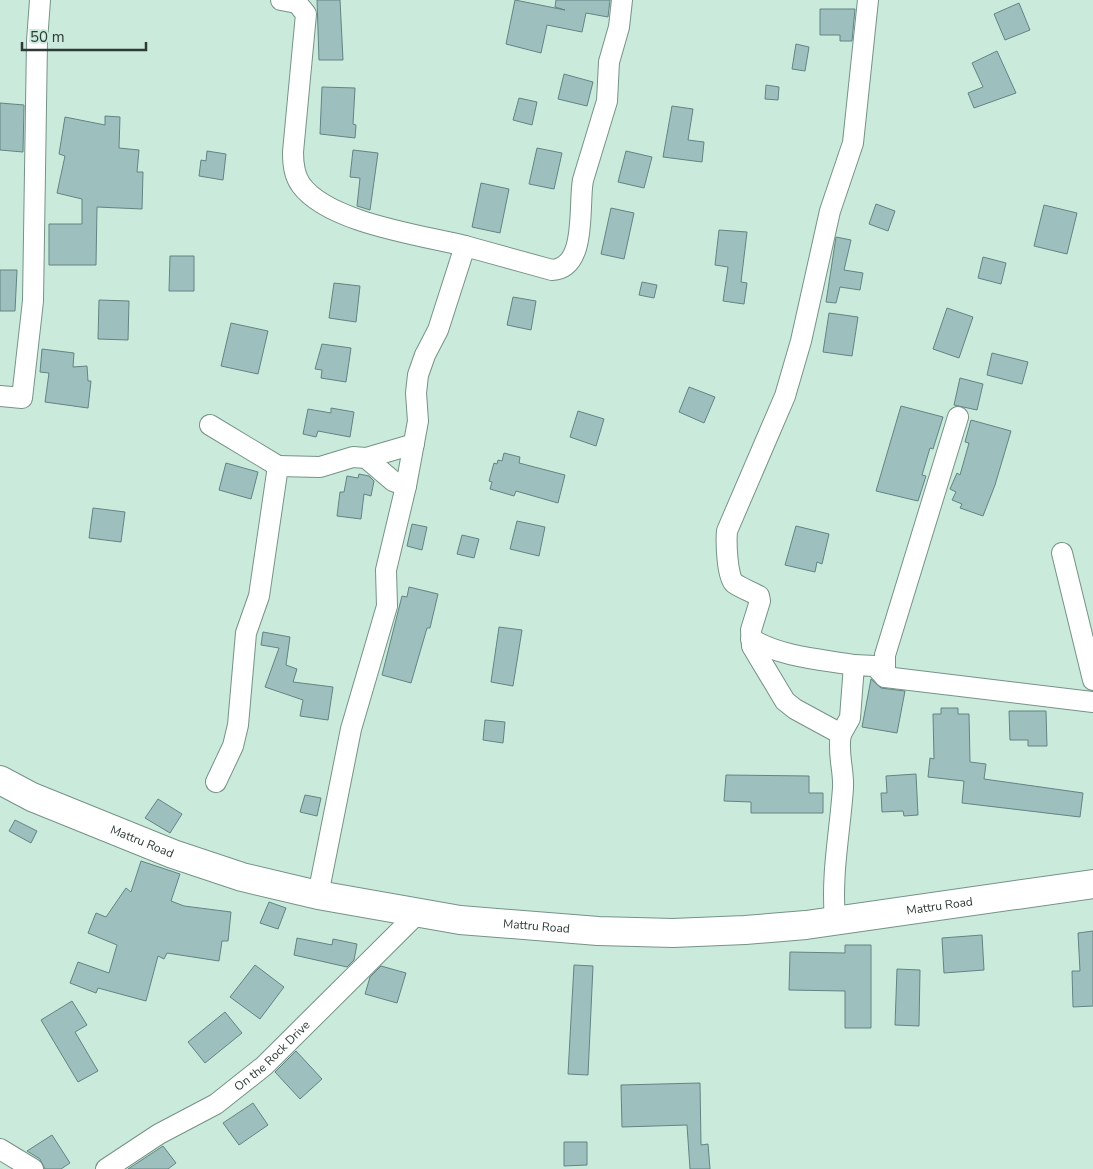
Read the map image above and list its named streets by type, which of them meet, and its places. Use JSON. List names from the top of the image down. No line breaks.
{"streets":{"main road":["Mattru Road"],"street":["On the Rock Drive"]},"crossings":[["Mattru Road","On the Rock Drive"]],"scale_bar":"50 m"}
